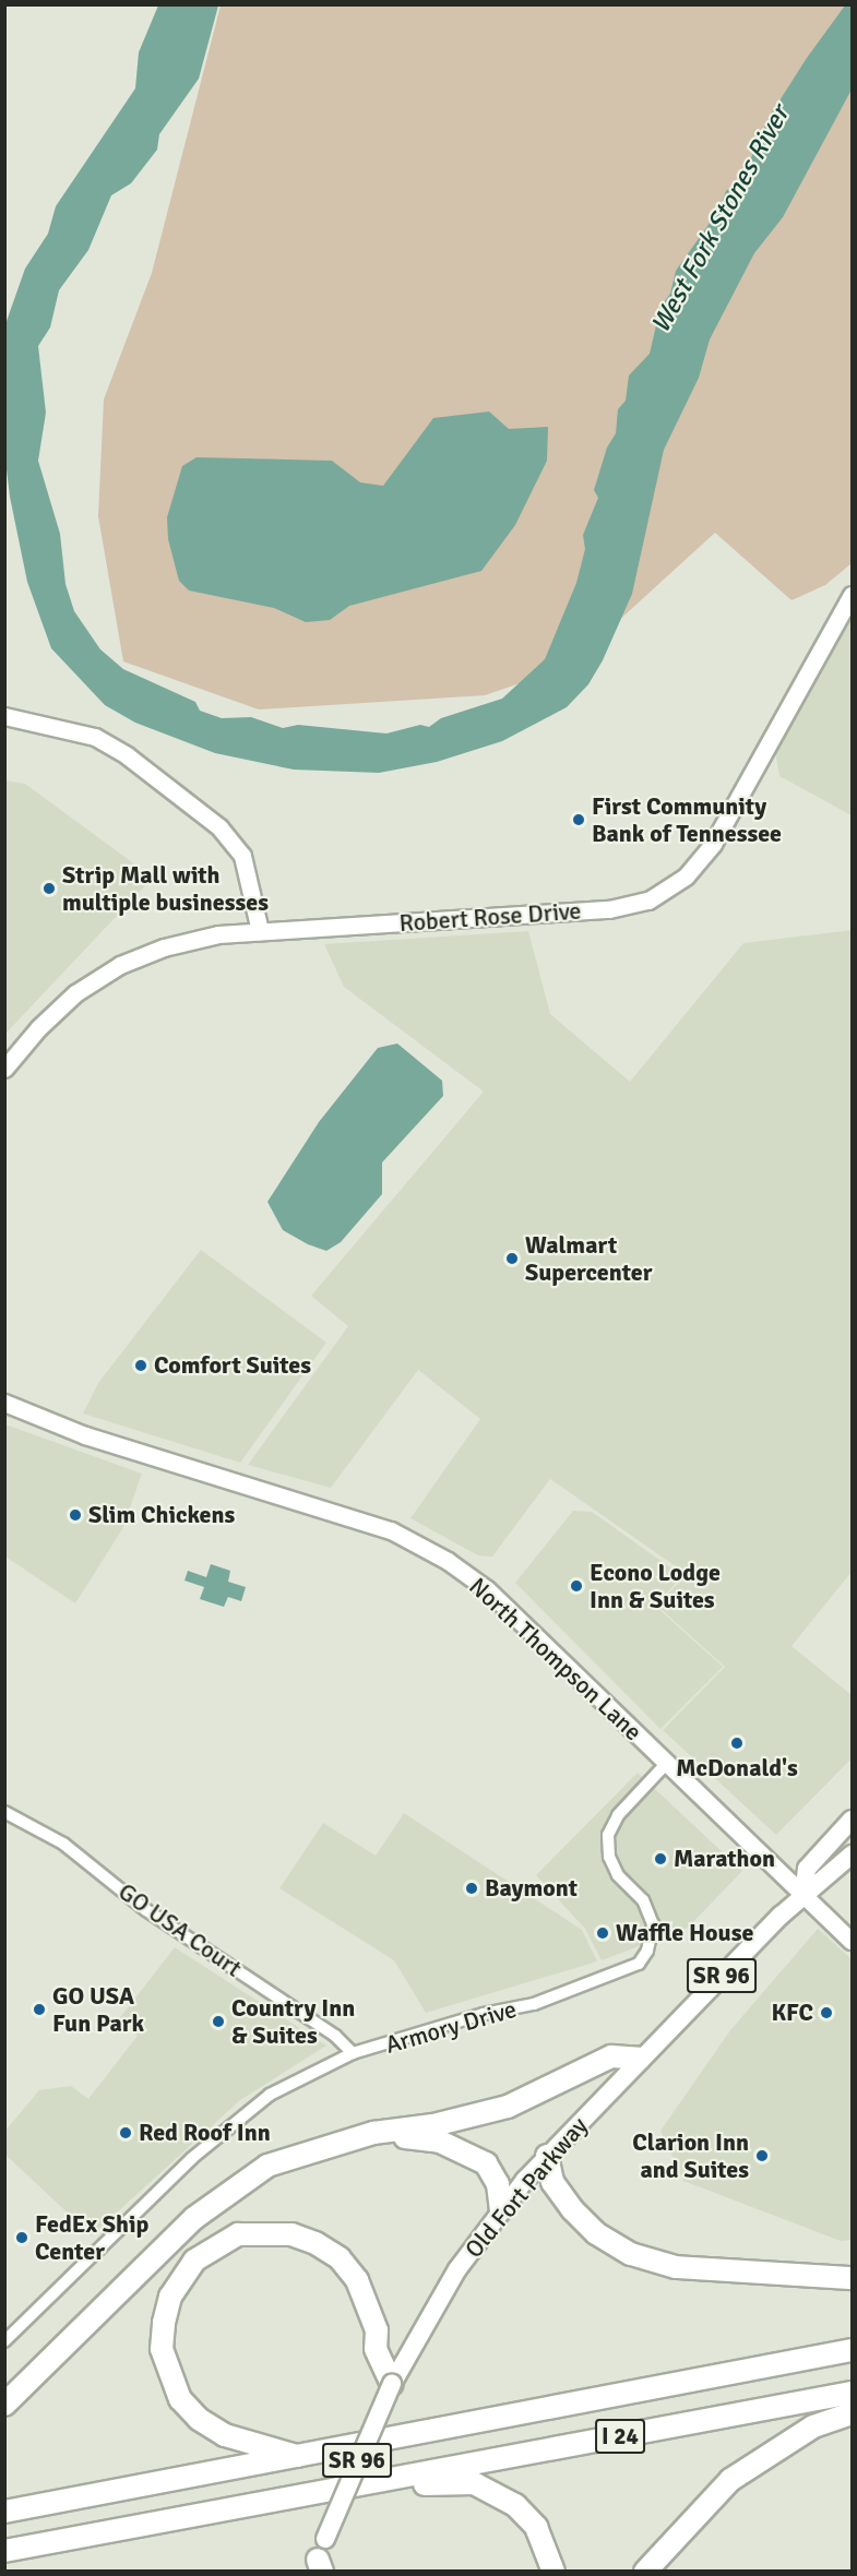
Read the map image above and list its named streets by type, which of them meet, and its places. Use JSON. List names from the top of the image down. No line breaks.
{"streets":{"highway":["I 24"],"main road":["SR 96","Old Fort Parkway"],"street":["Robert Rose Drive","North Thompson Lane","GO USA Court","Armory Drive"]},"crossings":[["North Thompson Lane","Armory Drive"],["North Thompson Lane","Old Fort Parkway"],["GO USA Court","Armory Drive"]],"water":["West Fork Stones River"],"places":["First Community Bank of Tennessee","Strip Mall with multiple businesses","Walmart Supercenter","Comfort Suites","Slim Chickens","Econo Lodge Inn & Suites","McDonald's","Marathon","Baymont","Waffle House","GO USA Fun Park","KFC","Country Inn & Suites","Red Roof Inn","Clarion Inn and Suites","FedEx Ship Center"]}
